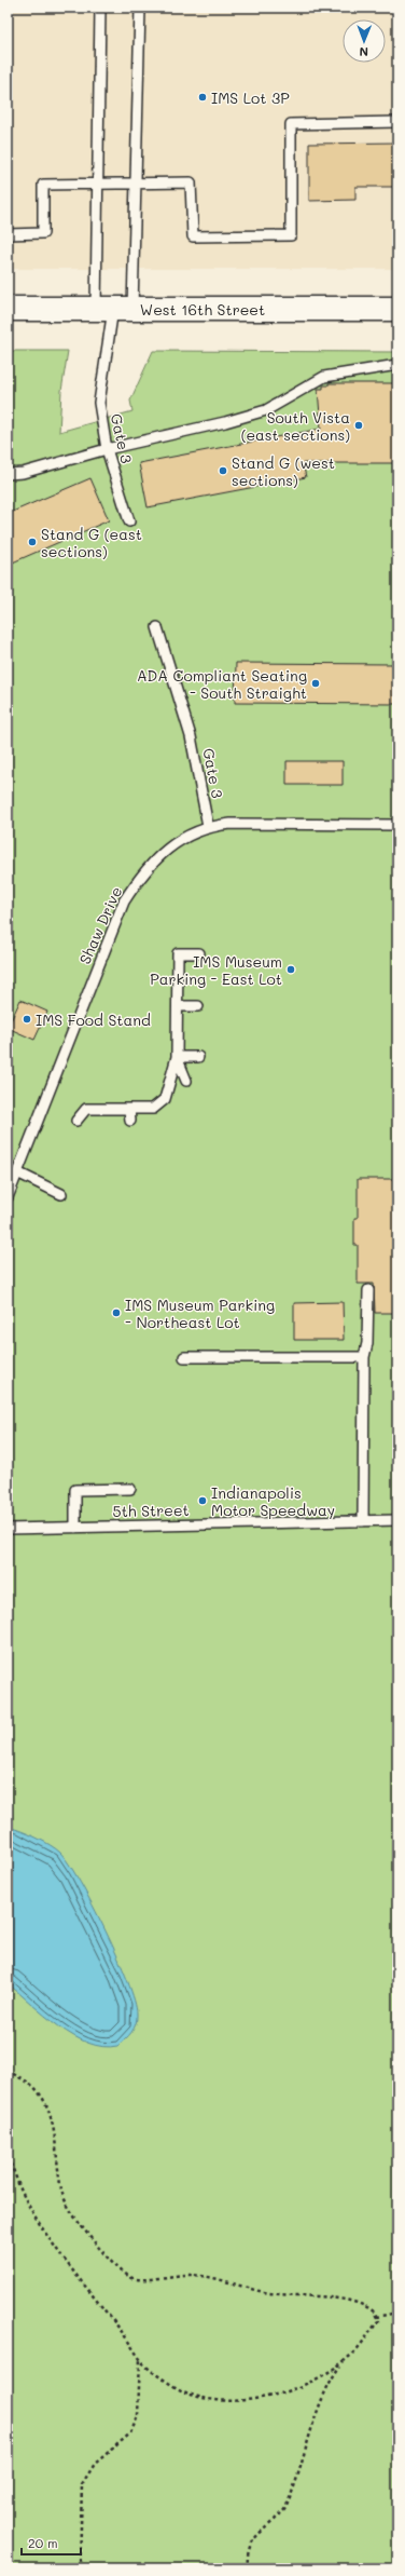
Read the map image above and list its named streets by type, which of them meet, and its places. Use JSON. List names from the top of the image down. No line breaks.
{"streets":{"main road":["West 16th Street"],"lane":["Gate 3","Shaw Drive","5th Street"]},"crossings":[["West 16th Street","Gate 3"],["Gate 3","Shaw Drive"]],"places":["IMS Lot 3P","South Vista (east sections)","Stand G (west sections)","Stand G (east sections)","ADA Compliant Seating - South Straight","IMS Museum Parking - East Lot","IMS Food Stand","IMS Museum Parking - Northeast Lot","Indianapolis Motor Speedway"],"scale_bar":"20 m","north":"bottom"}
